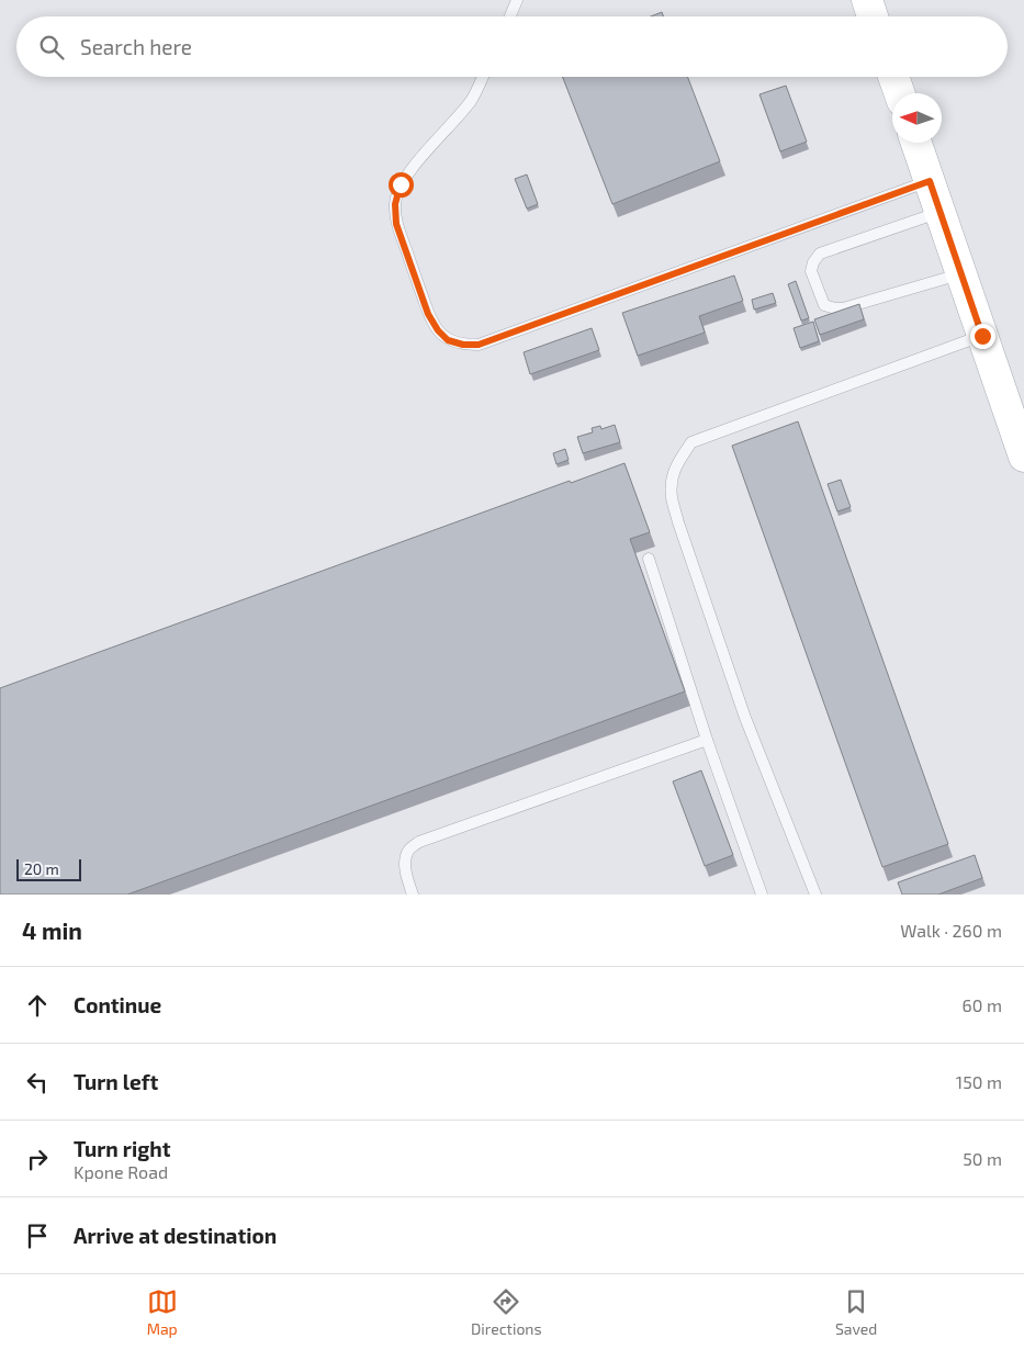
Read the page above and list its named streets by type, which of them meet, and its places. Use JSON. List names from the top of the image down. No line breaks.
{"scale_bar":"20 m","north":"left","page":{"search":"Search here","scale":"20 m","heading":["4 min","Walk · 260 m"],"list":[["Continue","60 m"],["Turn left","150 m"],["Turn right","Kpone Road","50 m"],"Arrive at destination"],"nav":["Map","Directions","Saved"]}}
